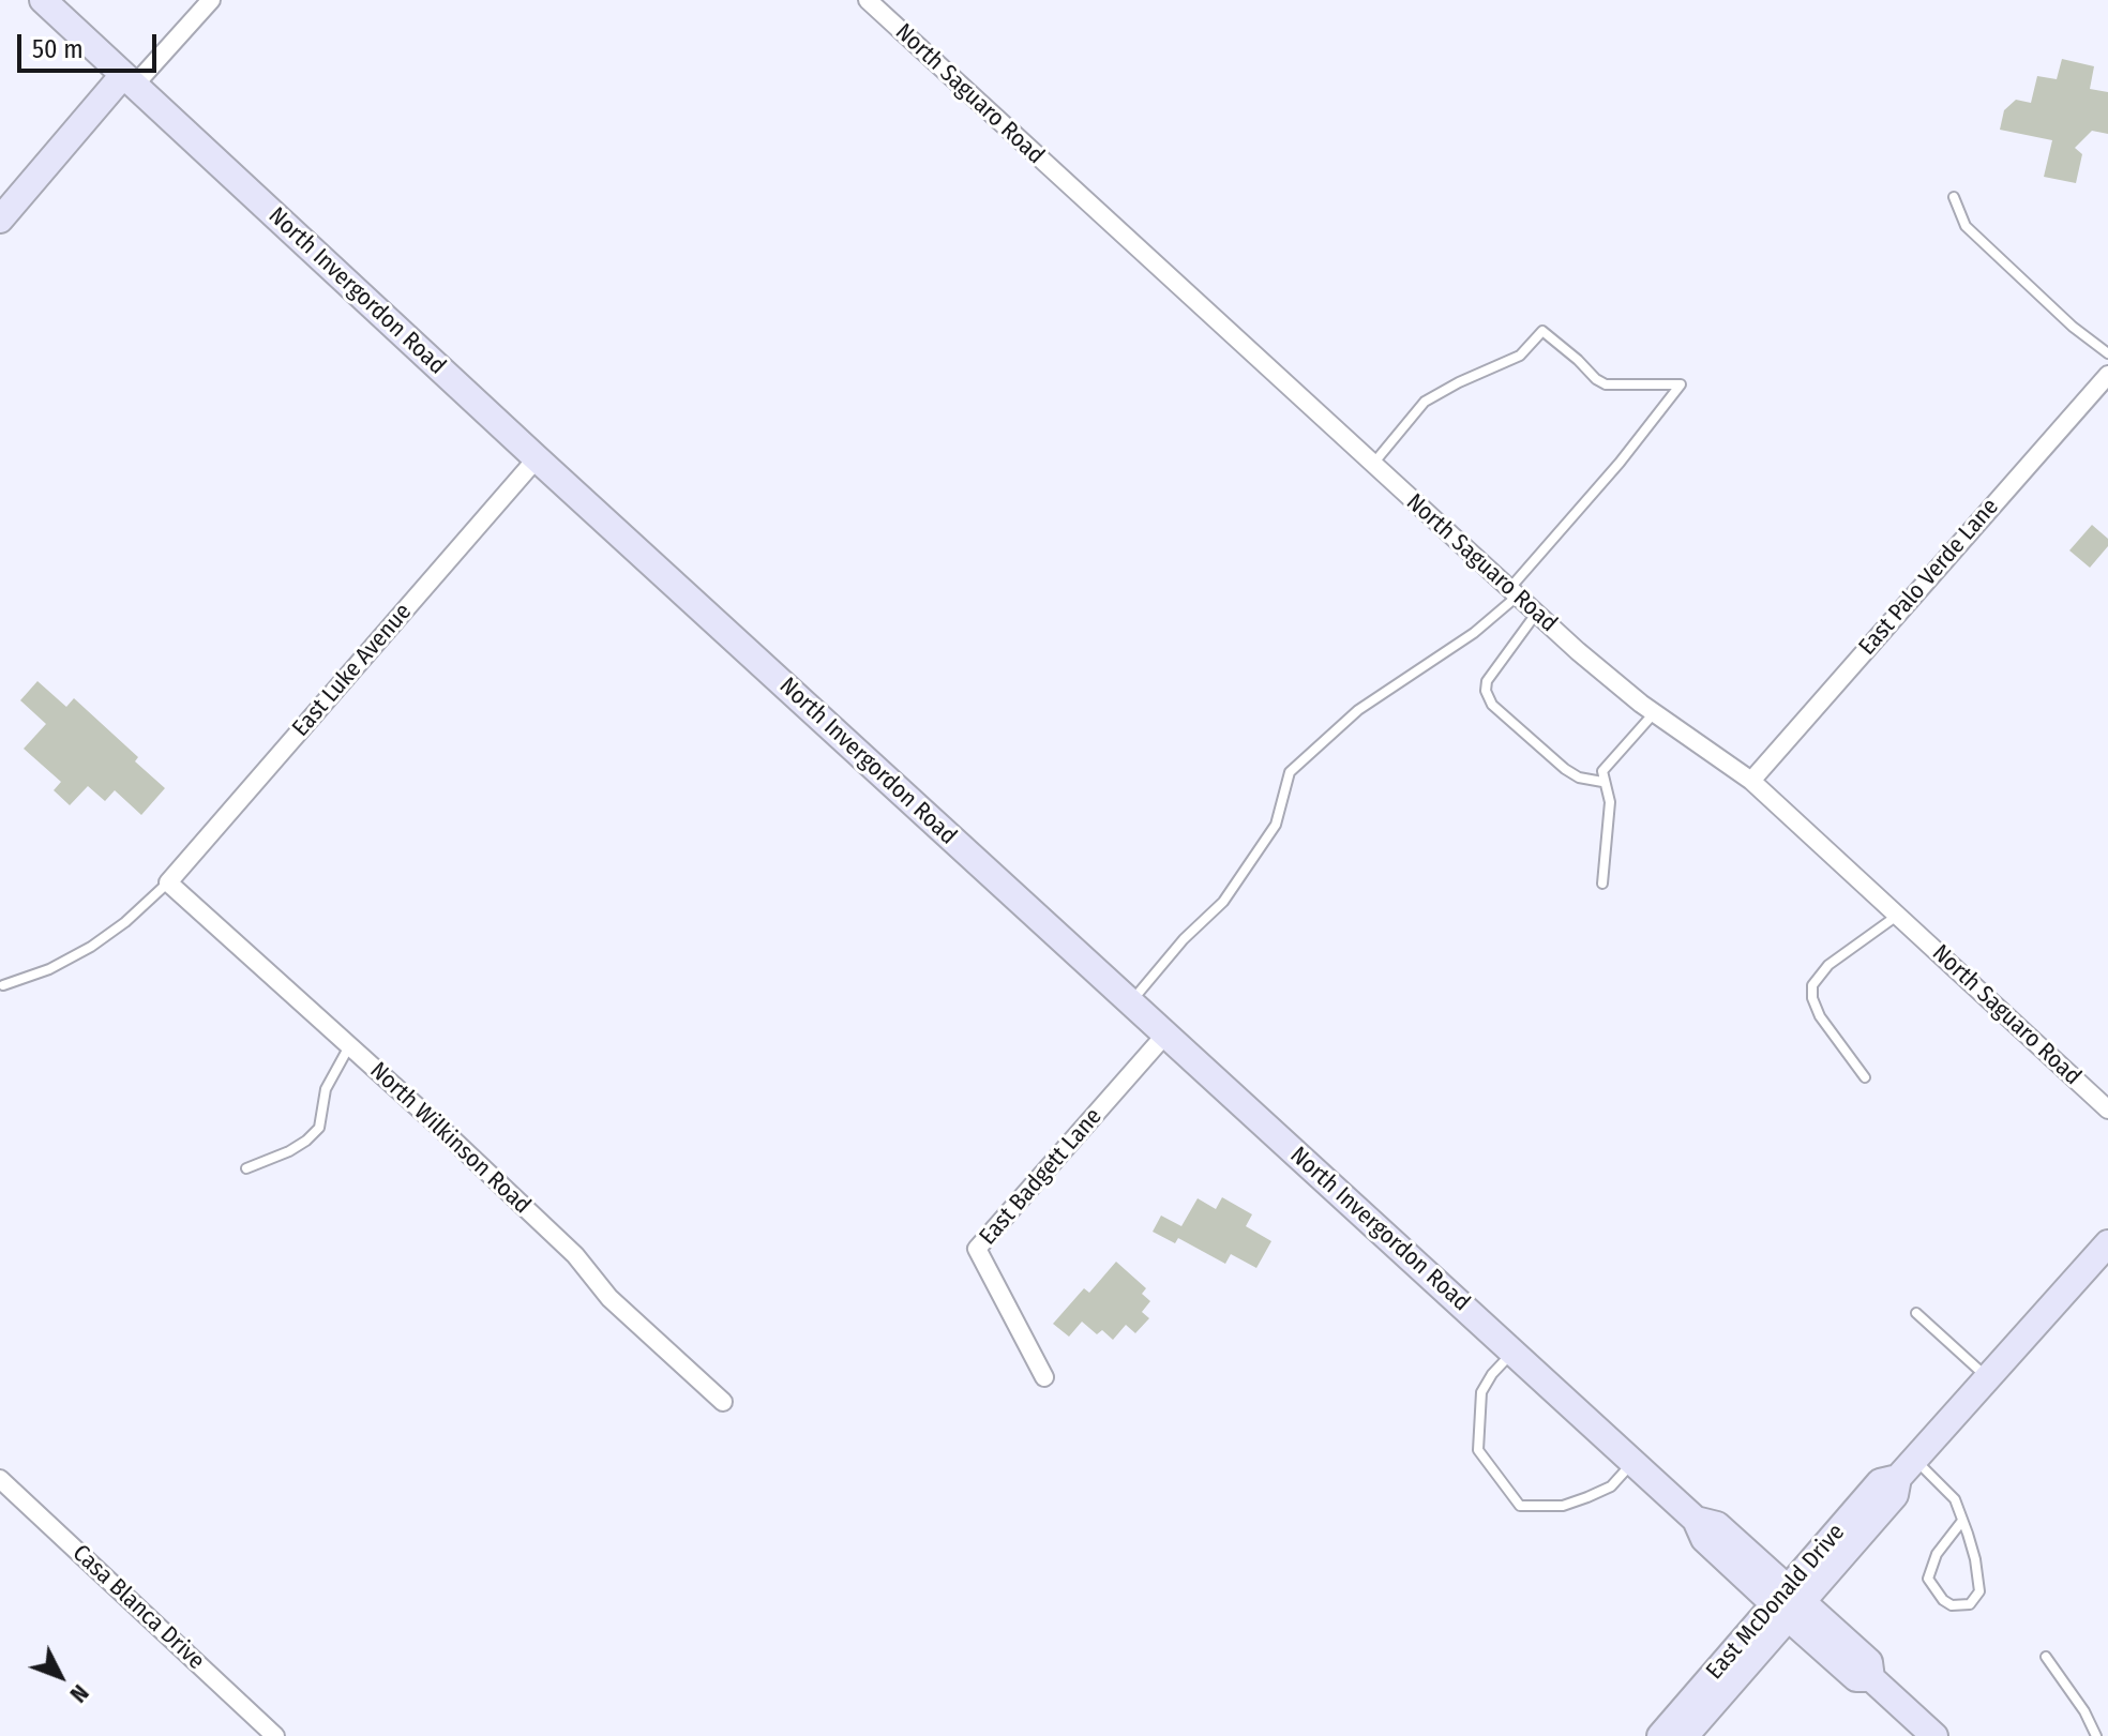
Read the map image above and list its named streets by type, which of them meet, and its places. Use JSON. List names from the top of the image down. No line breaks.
{"streets":{"street":["North Saguaro Road","North Invergordon Road","East Palo Verde Lane","East Luke Avenue","North Wilkinson Road","East Badgett Lane","East McDonald Drive","Casa Blanca Drive"]},"crossings":[["North Saguaro Road","East Palo Verde Lane"],["North Invergordon Road","East Luke Avenue"],["North Invergordon Road","East Badgett Lane"],["North Invergordon Road","East McDonald Drive"],["East Luke Avenue","North Wilkinson Road"]],"scale_bar":"50 m","north":"bottom right"}
